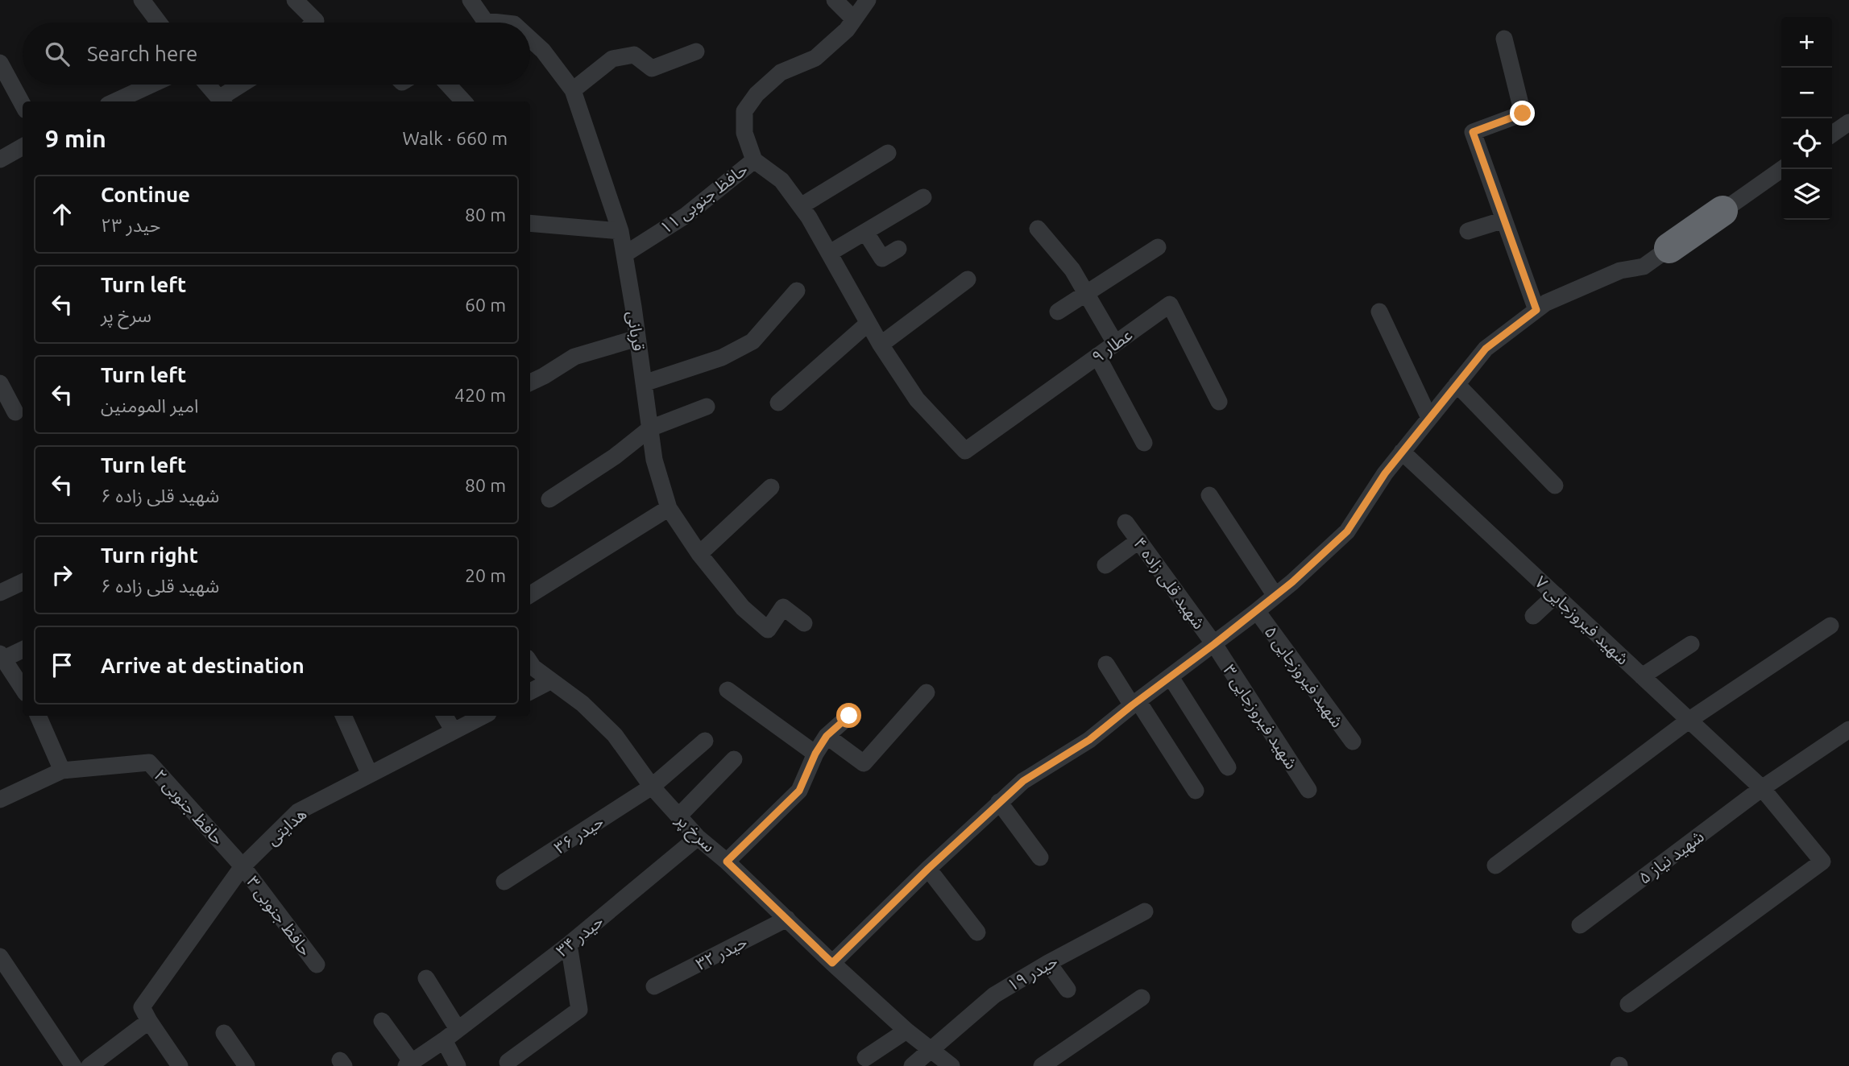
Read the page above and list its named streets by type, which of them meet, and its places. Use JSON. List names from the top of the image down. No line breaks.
{"streets":{"street":["حافظ جنوبی ۱۱","قربانی","عطار ۹","شهید قلی زاده ۴","شهید فیروزجایی ۷","شهید فیروزجایی ۵","شهید فیروزجایی ۳","حافظ جنوبی ۲","هدایتی","سرخ پر","حیدر ۳۶","شهید نیاز ۵","حافظ جنوبی ۳","حیدر ۳۴","حیدر ۳۲","حیدر ۱۹"]},"crossings":[["حافظ جنوبی ۱۱","قربانی"],["شهید قلی زاده ۴","شهید فیروزجایی ۳"],["شهید فیروزجایی ۷","شهید نیاز ۵"],["حافظ جنوبی ۲","هدایتی"],["حافظ جنوبی ۲","حافظ جنوبی ۳"],["هدایتی","حافظ جنوبی ۳"],["سرخ پر","حیدر ۳۶"],["سرخ پر","حیدر ۳۴"],["سرخ پر","حیدر ۳۲"],["سرخ پر","حیدر ۱۹"]],"page":{"map_buttons":["+","−"],"search":"Search here","heading":["9 min","Walk · 660 m"],"list":[["Continue","حیدر ۲۳","80 m"],["Turn left","سرخ پر","60 m"],["Turn left","امیر المومنین","420 m"],["Turn left","شهید قلی زاده ۶","80 m"],["Turn right","شهید قلی زاده ۶","20 m"],"Arrive at destination"]}}
